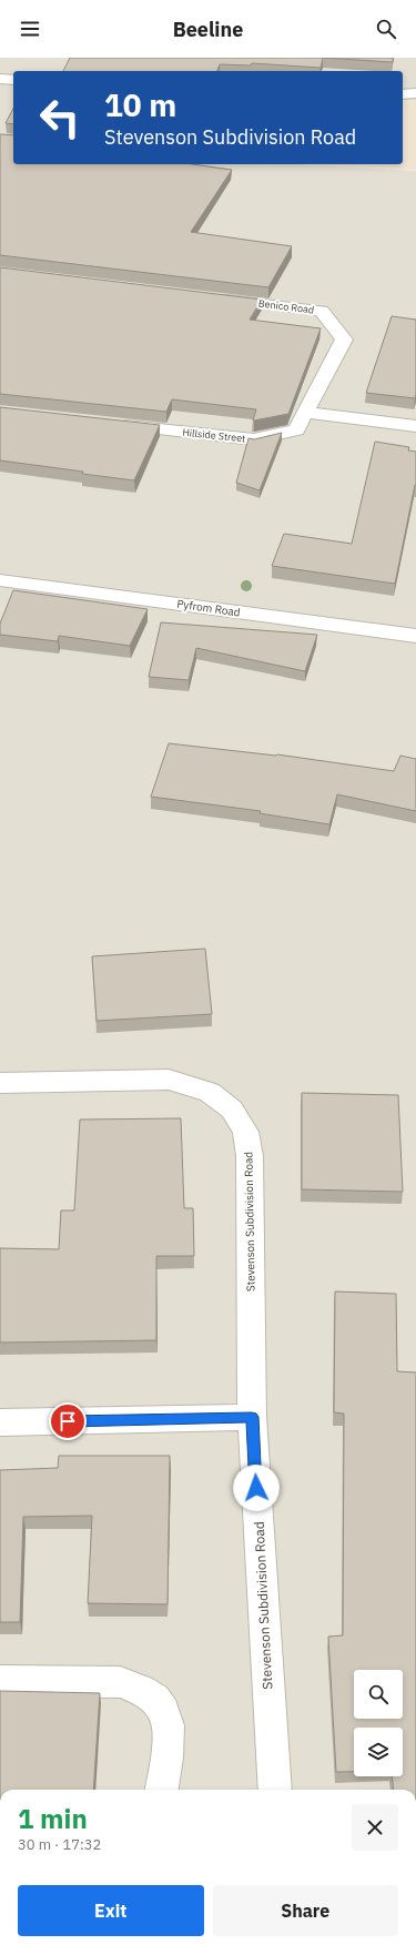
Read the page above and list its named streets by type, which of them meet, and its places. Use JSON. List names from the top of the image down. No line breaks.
{"streets":{"street":["Benico Road","Hillside Street","Pyfrom Road","Stevenson Subdivision Road"]},"crossings":[["Benico Road","Hillside Street"]],"page":{"header":"Beeline","turn":["10 m","Stevenson Subdivision Road"],"heading":["1 min","30 m · 17:32"],"buttons":["Exit","Share"]}}
